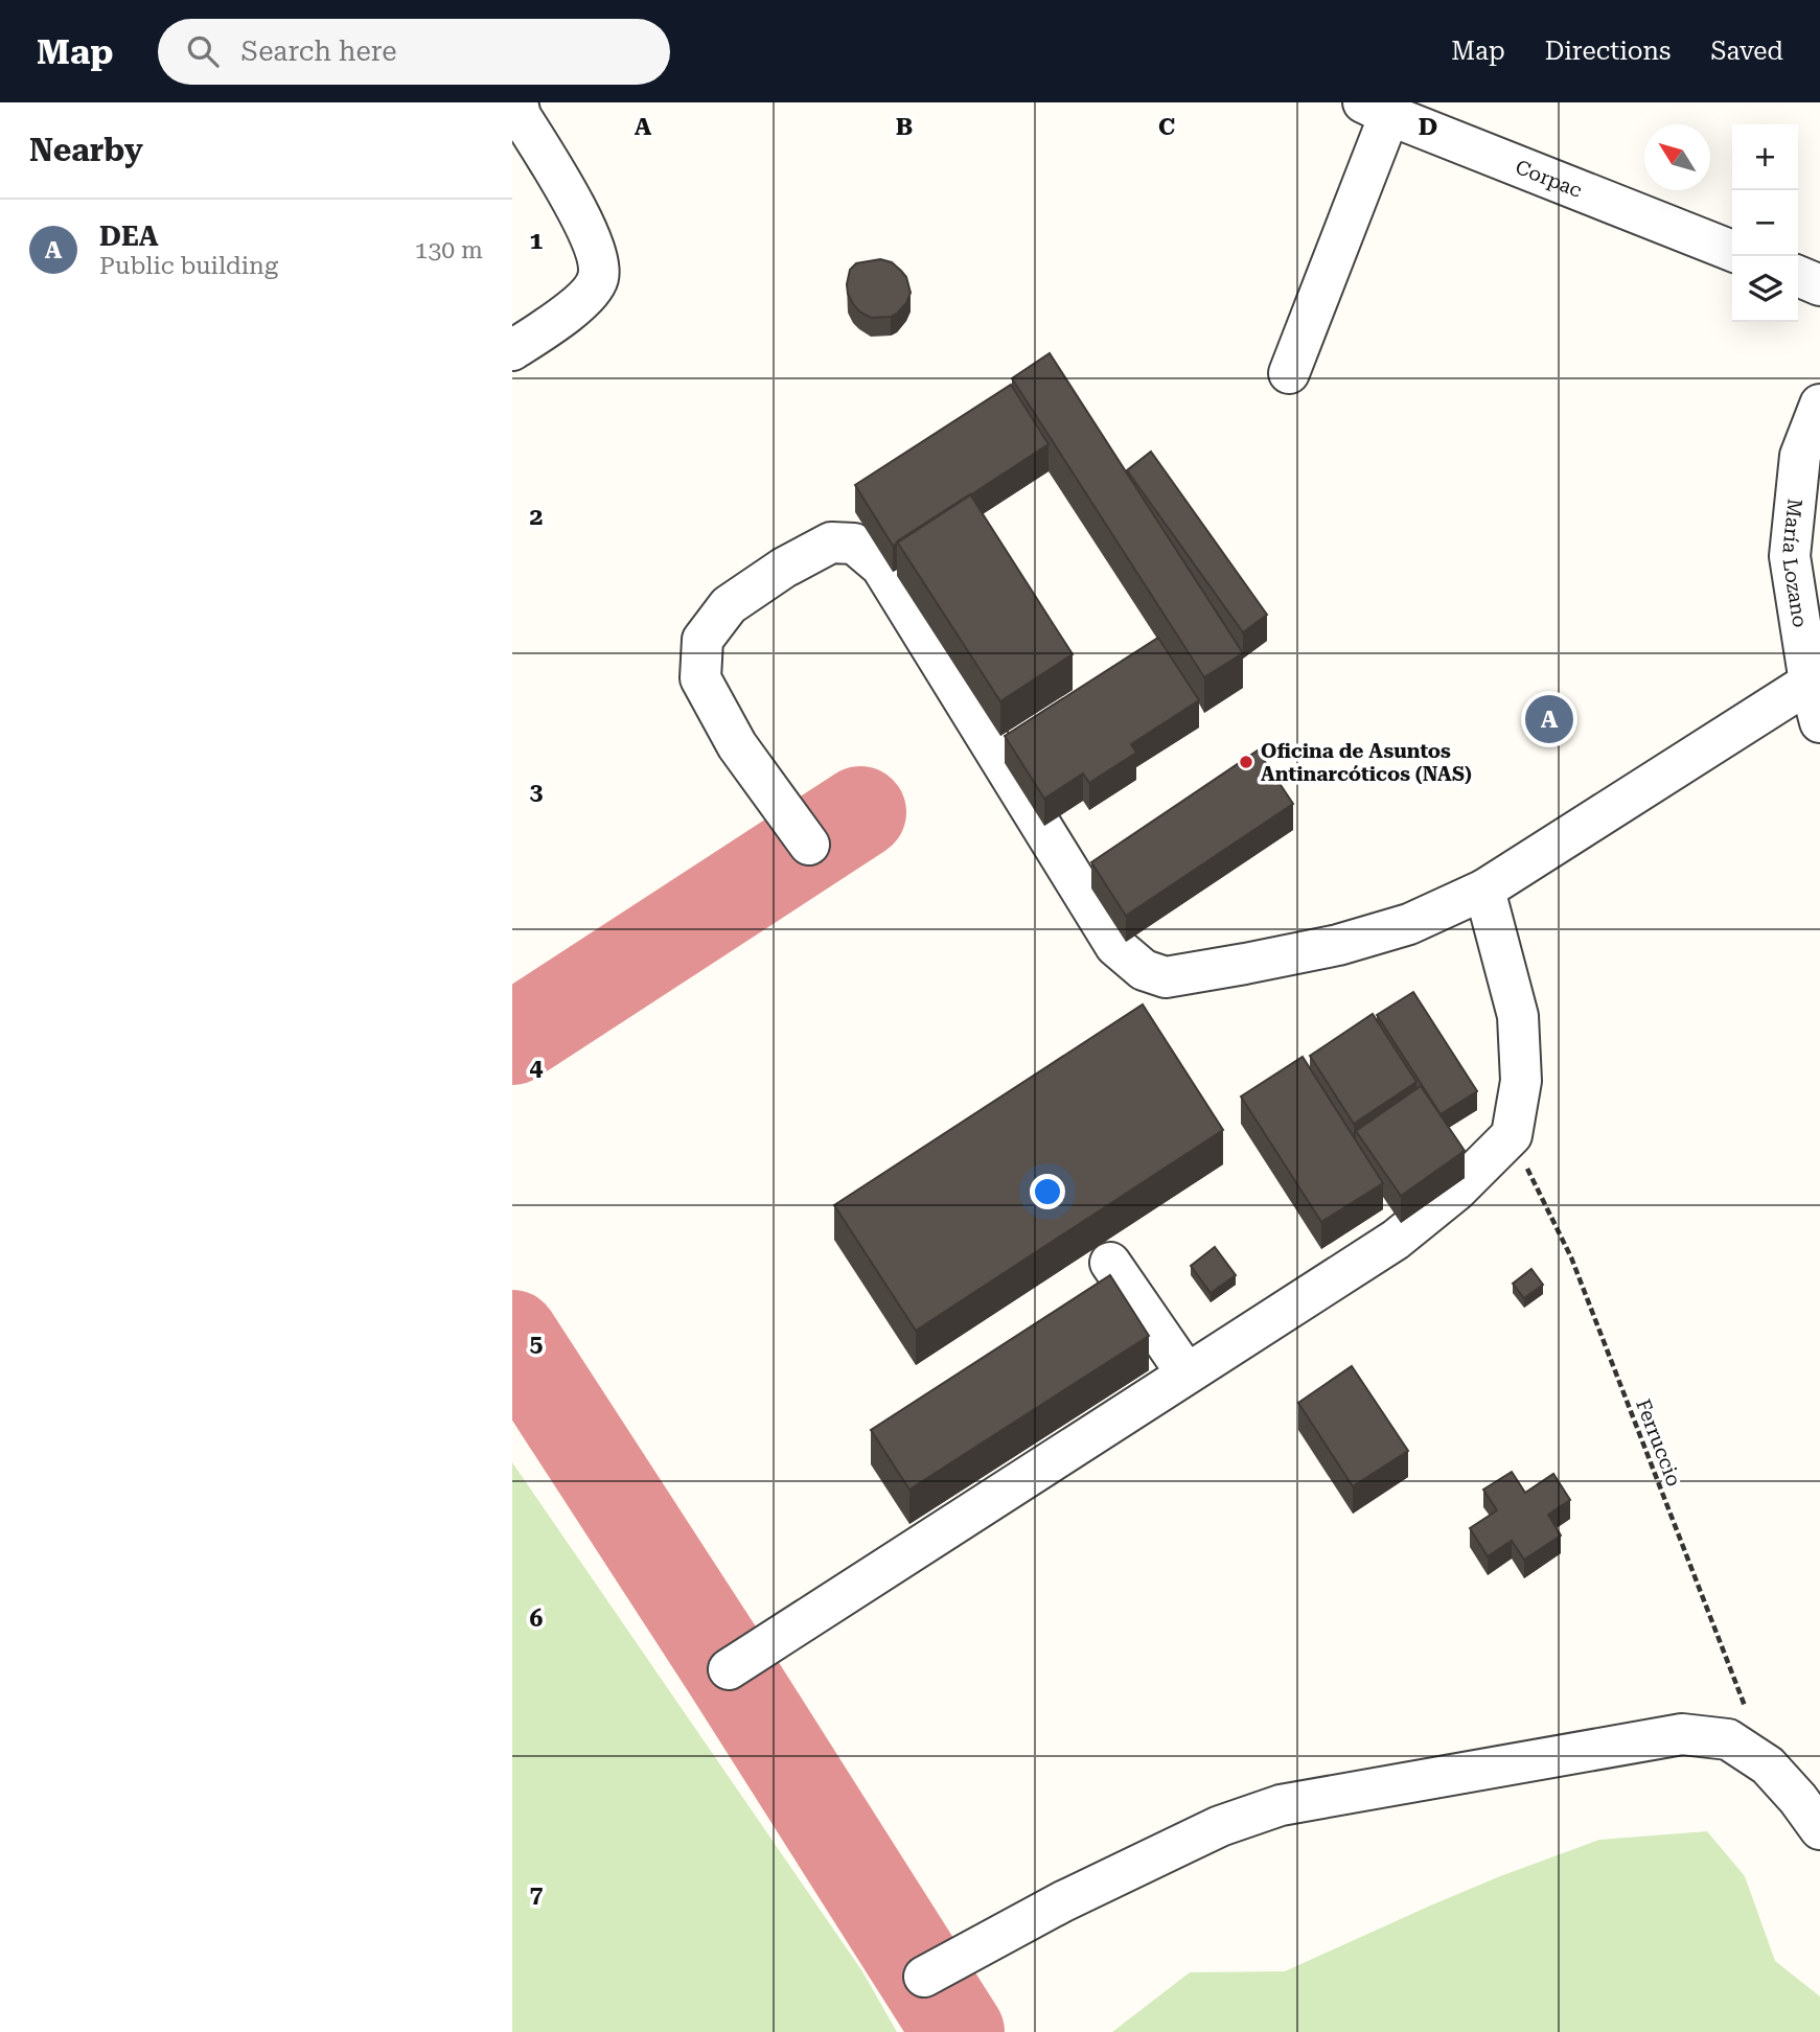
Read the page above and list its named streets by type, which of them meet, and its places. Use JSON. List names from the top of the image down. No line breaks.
{"streets":{"street":["Corpac","María Lozano"],"path":["Ferruccio"]},"places":["Oficina de Asuntos Antinarcóticos (NAS)"],"north":"top left","page":{"header":"Map","search":"Search here","nav":["Map","Directions","Saved"],"heading":"Nearby","map_buttons":["+","−"],"list":[{"mark":"A","name":"DEA","note":"Public building","value":"130 m"}],"pins":"A"},"grid":{"columns":["A","B","C","D"],"rows":["1","2","3","4","5","6","7"]}}
